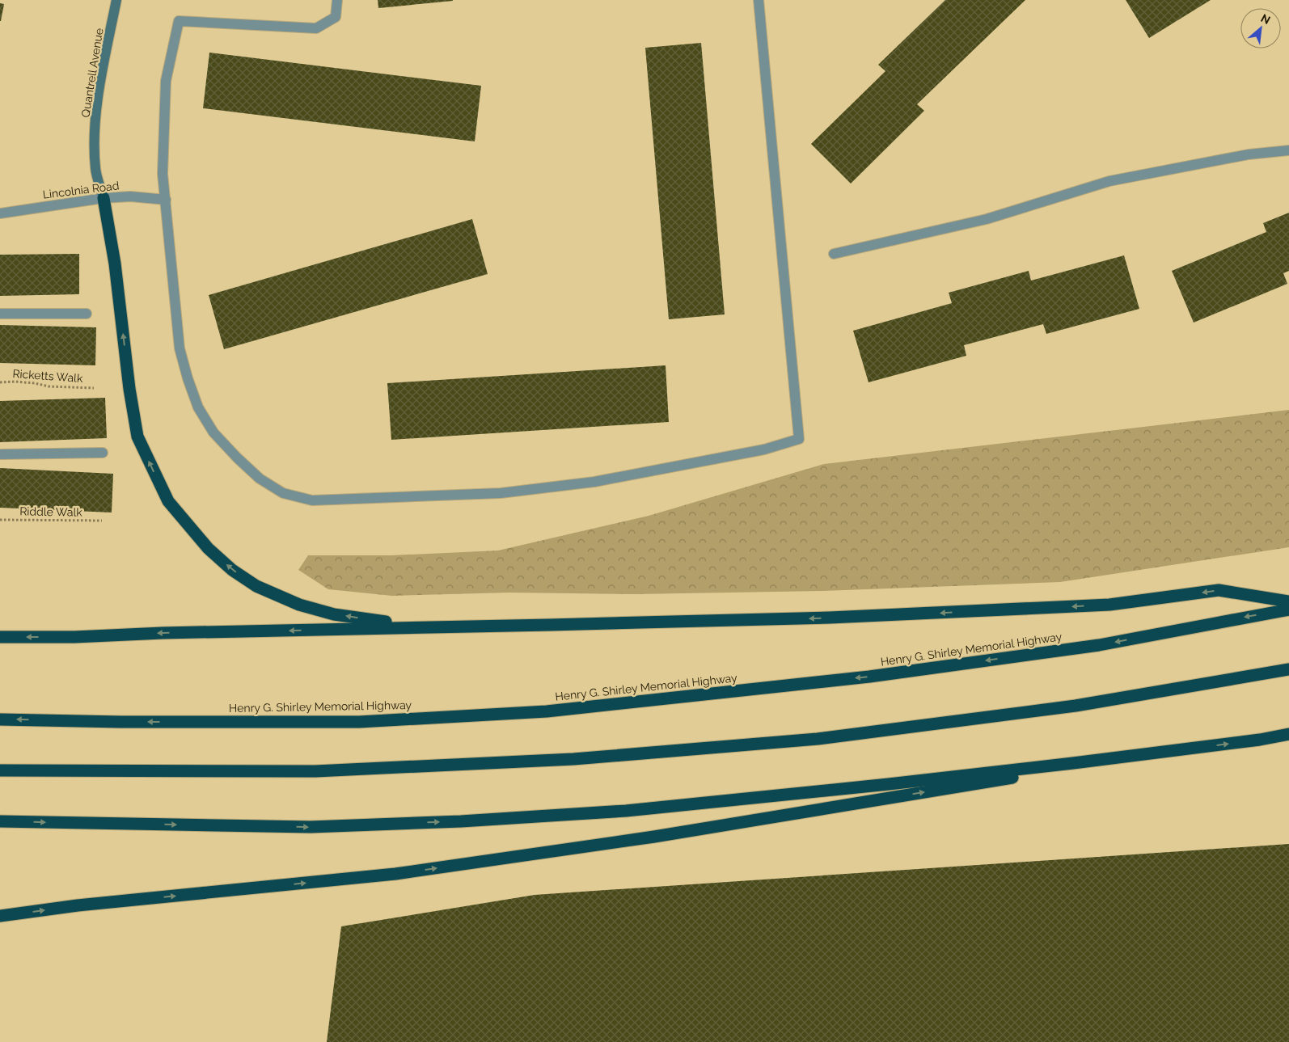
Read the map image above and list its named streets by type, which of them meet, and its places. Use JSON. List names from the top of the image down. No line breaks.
{"streets":{"highway":["Henry G. Shirley Memorial Highway"],"street":["Quantrell Avenue","Lincolnia Road"],"path":["Ricketts Walk","Riddle Walk"]},"crossings":[["Quantrell Avenue","Lincolnia Road"]],"north":"top right"}
